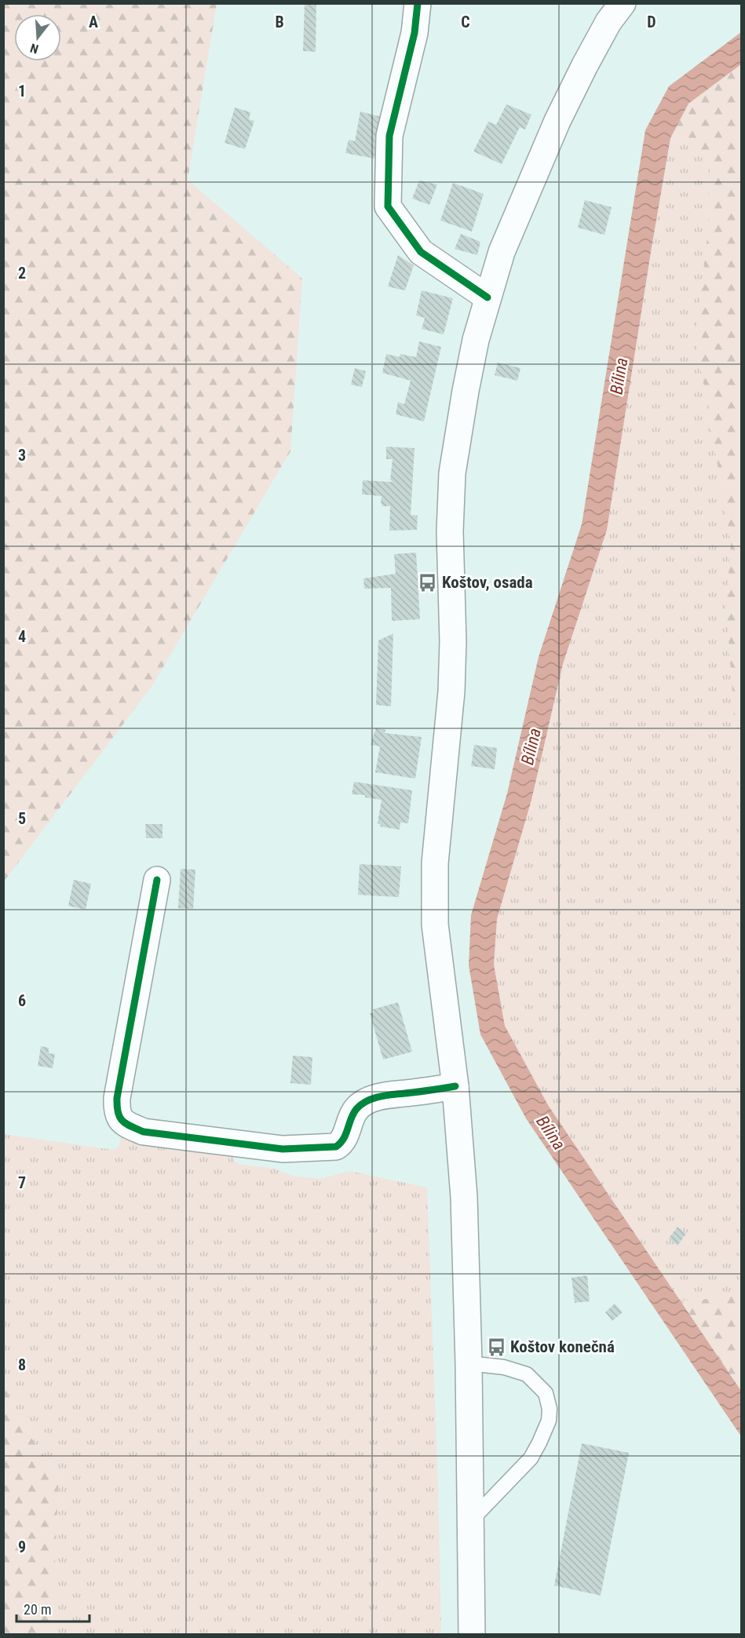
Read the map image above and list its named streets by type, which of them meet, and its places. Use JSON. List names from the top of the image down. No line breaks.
{"water":["Bílina"],"places":{"bus stop":["Koštov, osada","Koštov konečná"]},"scale_bar":"20 m","north":"bottom","grid":{"columns":["A","B","C","D"],"rows":["1","2","3","4","5","6","7","8","9"]}}
